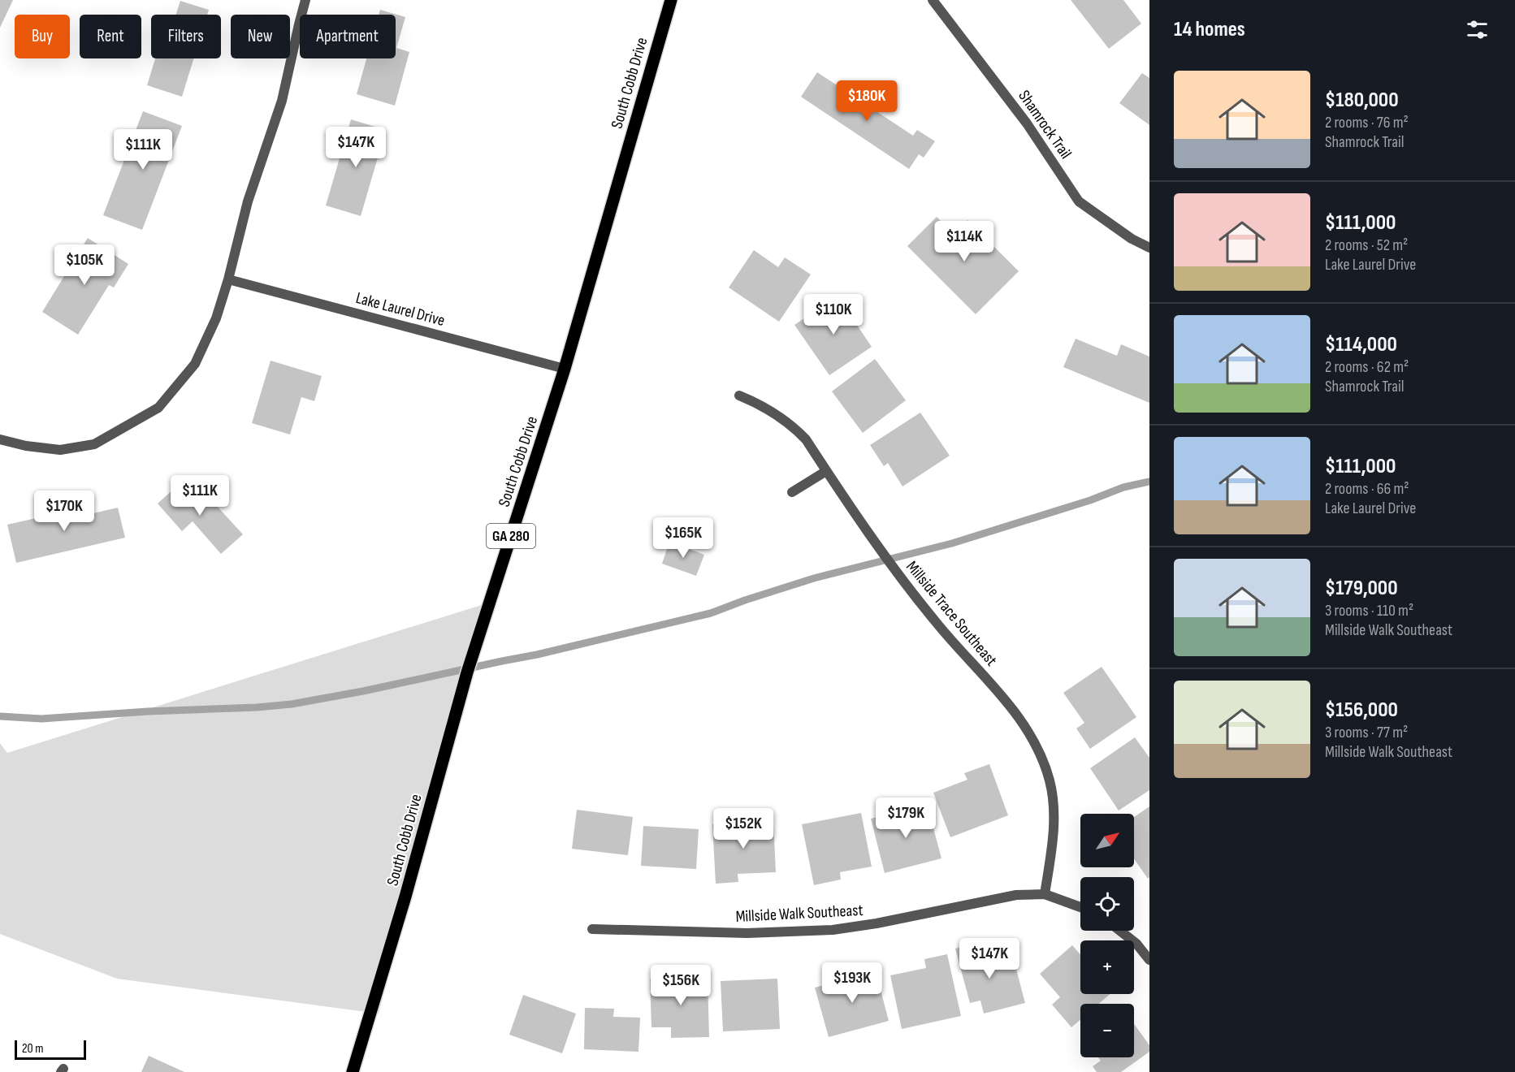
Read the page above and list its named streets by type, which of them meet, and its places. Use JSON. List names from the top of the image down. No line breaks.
{"streets":{"main road":["South Cobb Drive","GA 280"],"street":["Shamrock Trail","Lake Laurel Drive","Millside Trace Southeast","Millside Walk Southeast"]},"crossings":[["South Cobb Drive","Lake Laurel Drive"],["Millside Trace Southeast","Millside Walk Southeast"]],"scale_bar":"20 m","north":"top right","page":{"heading":"14 homes","chip":["Buy","Rent","Filters","New","Apartment"],"list":[{"name":"$180,000","note":"2 rooms · 76 m² · Shamrock Trail"},{"name":"$111,000","note":"2 rooms · 52 m² · Lake Laurel Drive"},{"name":"$114,000","note":"2 rooms · 62 m² · Shamrock Trail"},{"name":"$111,000","note":"2 rooms · 66 m² · Lake Laurel Drive"},{"name":"$179,000","note":"3 rooms · 110 m² · Millside Walk Southeast"},{"name":"$156,000","note":"3 rooms · 77 m² · Millside Walk Southeast"}],"price":["$180K","$147K","$111K","$114K","$105K","$110K","$111K","$170K","$165K","$179K","$152K","$147K","$193K","$156K"],"map_buttons":["+","−"],"scale":"20 m"}}
